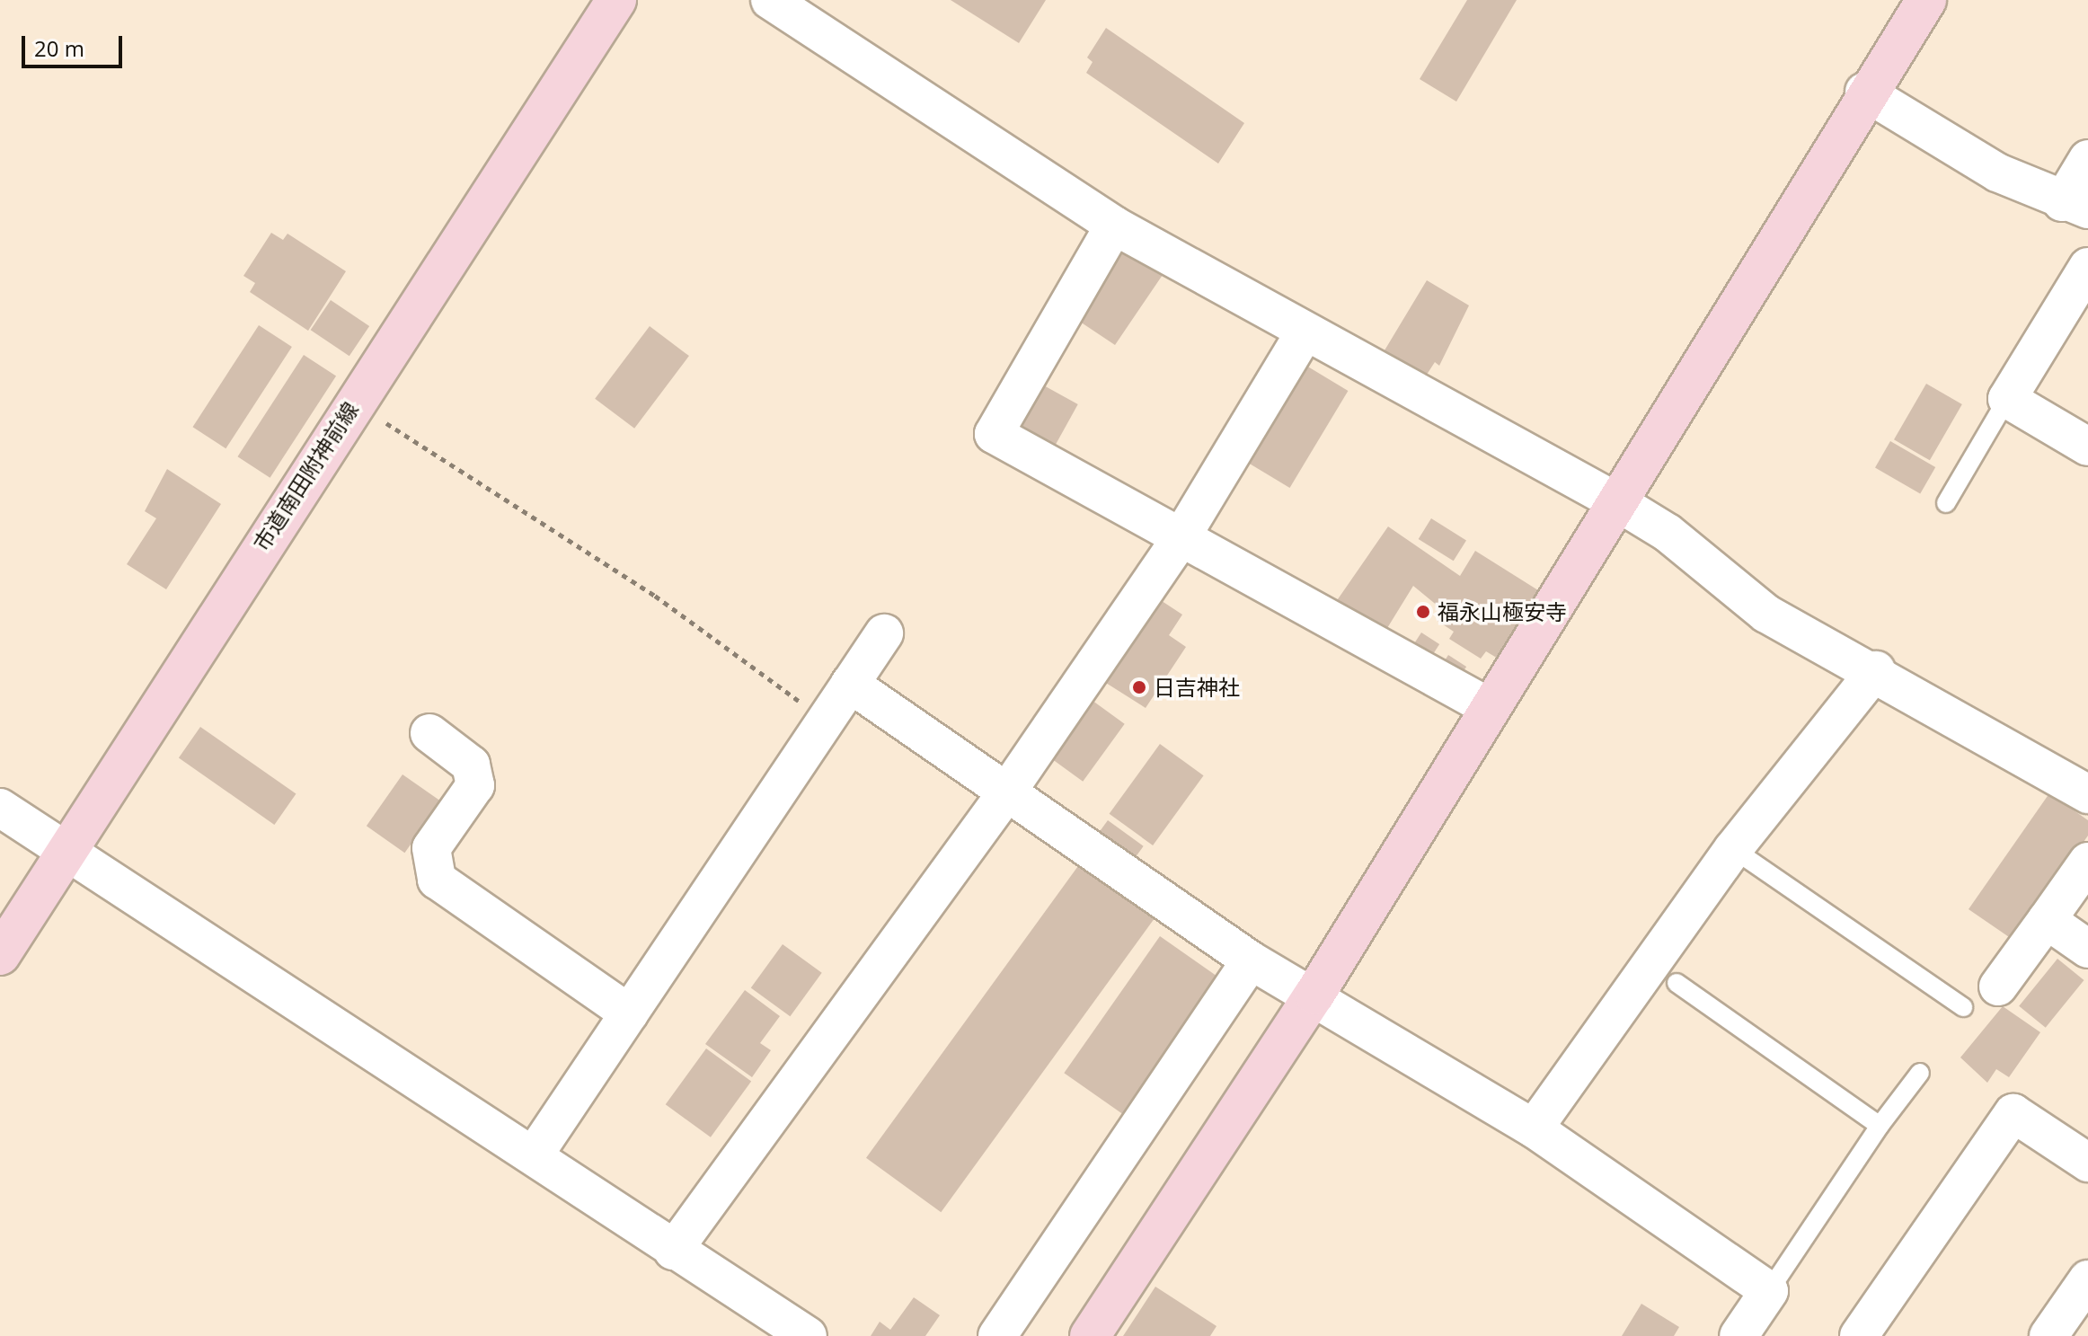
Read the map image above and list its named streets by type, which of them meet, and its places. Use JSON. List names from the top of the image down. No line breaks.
{"streets":{"street":["市道南田附神前線"]},"places":["福永山極安寺","日吉神社"],"scale_bar":"20 m"}
